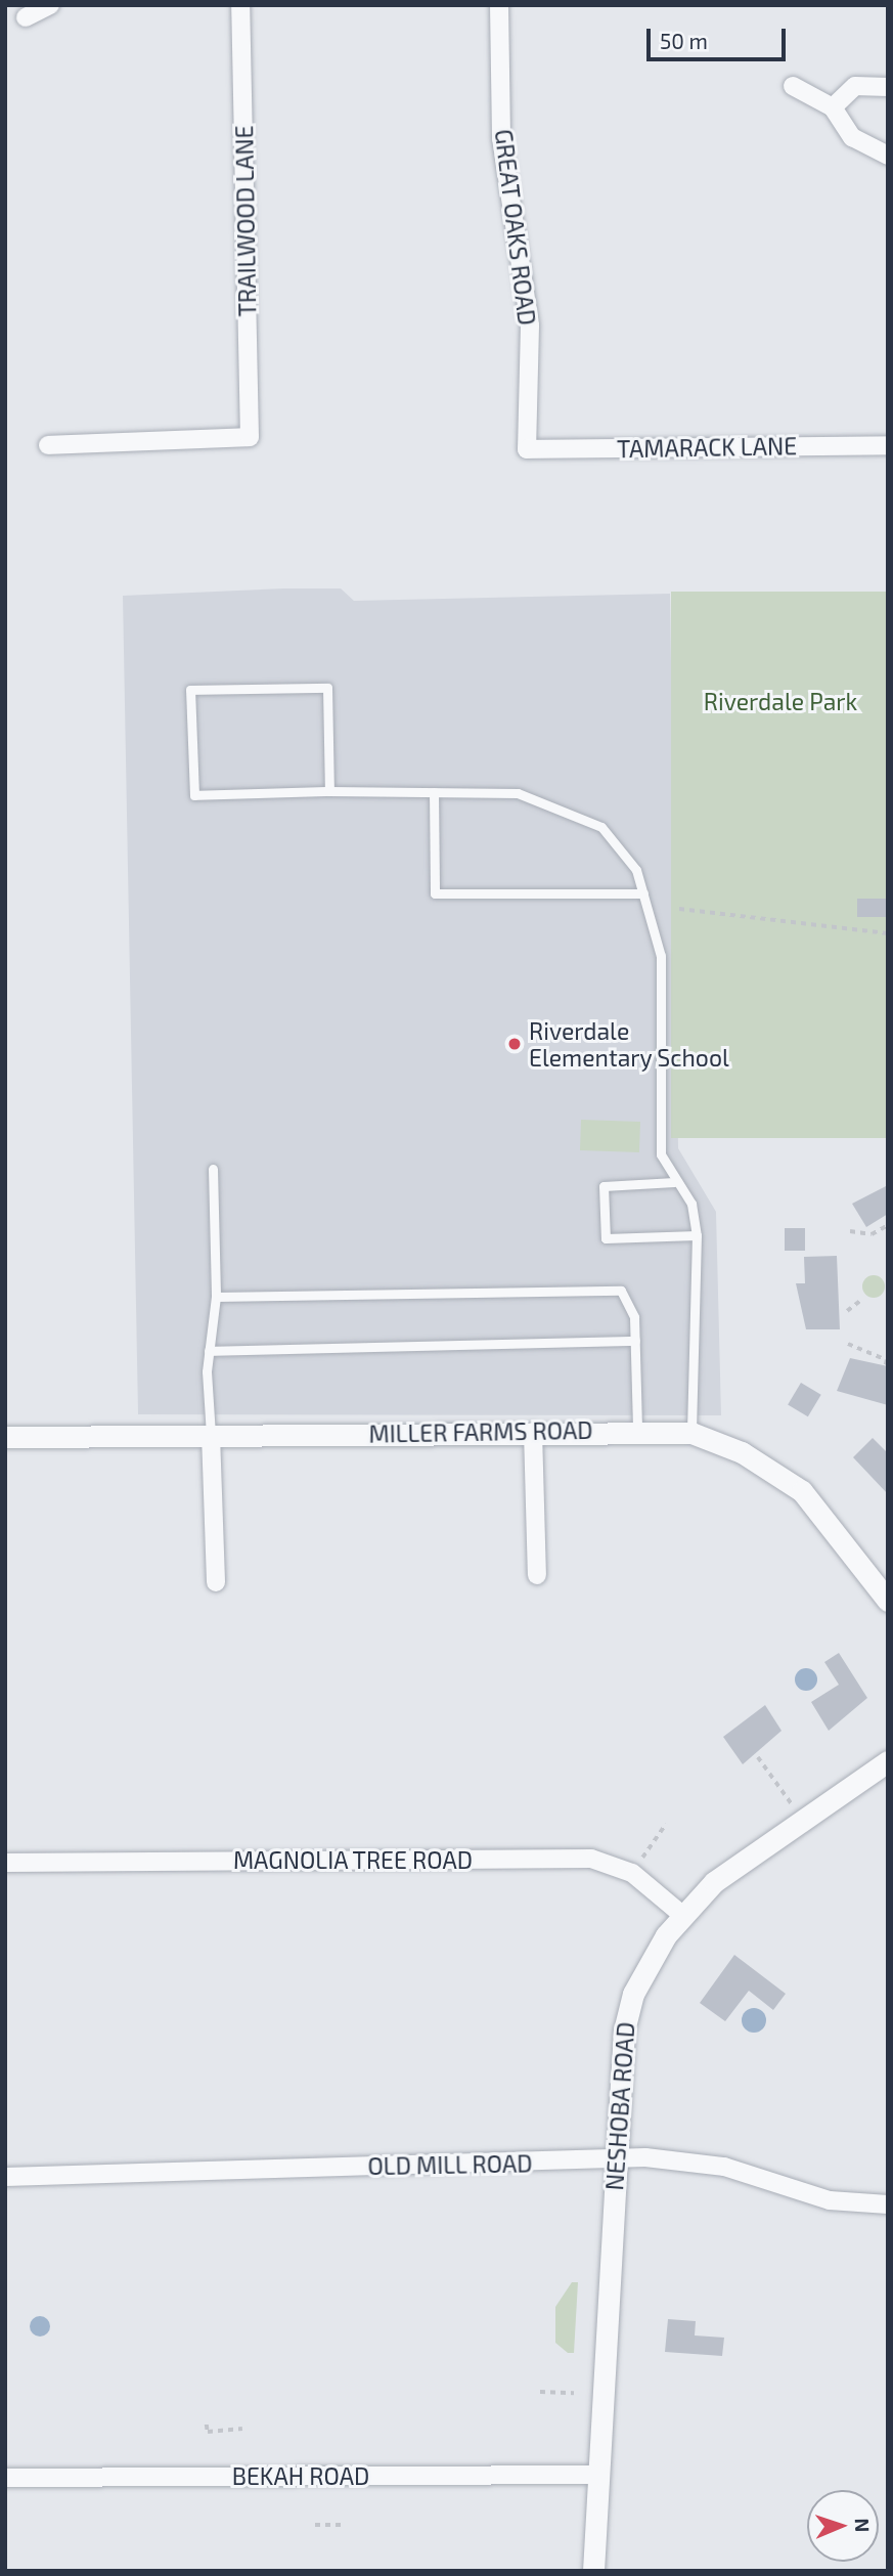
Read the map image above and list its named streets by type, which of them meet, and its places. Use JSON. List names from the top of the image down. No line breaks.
{"streets":{"street":["TRAILWOOD LANE","GREAT OAKS ROAD","TAMARACK LANE","MILLER FARMS ROAD","MAGNOLIA TREE ROAD","NESHOBA ROAD","OLD MILL ROAD","BEKAH ROAD"]},"crossings":[["GREAT OAKS ROAD","TAMARACK LANE"],["MAGNOLIA TREE ROAD","NESHOBA ROAD"],["NESHOBA ROAD","OLD MILL ROAD"],["NESHOBA ROAD","BEKAH ROAD"]],"parks":["Riverdale Park"],"places":["Riverdale Elementary School"],"scale_bar":"50 m","north":"right"}
